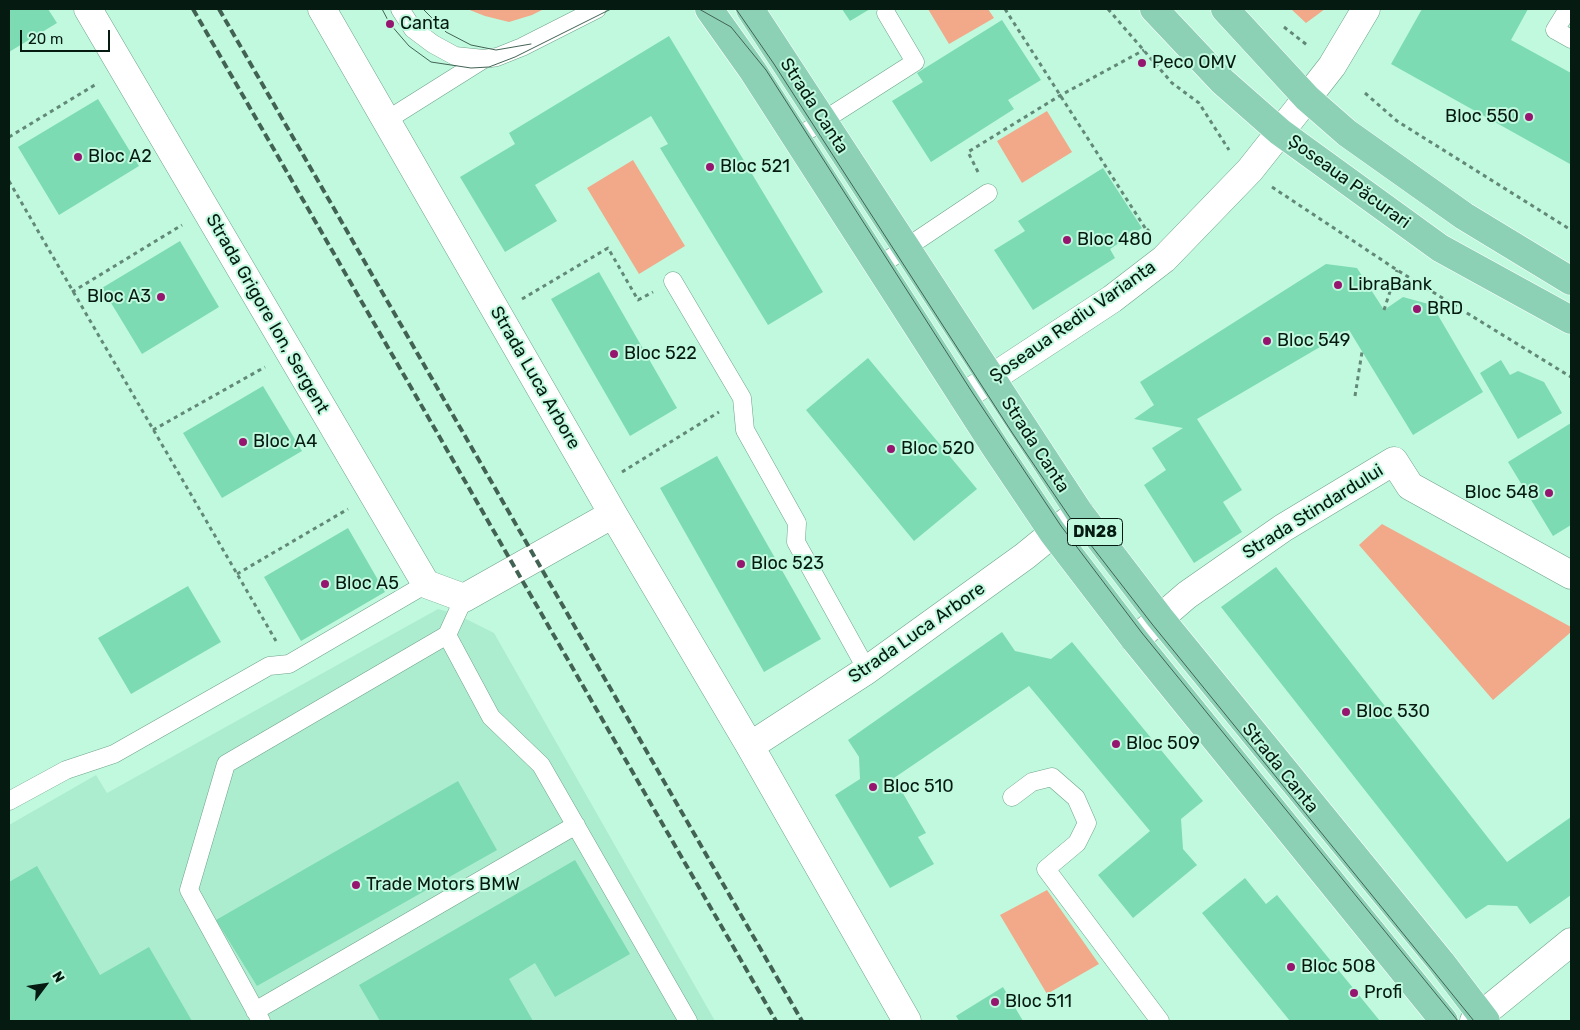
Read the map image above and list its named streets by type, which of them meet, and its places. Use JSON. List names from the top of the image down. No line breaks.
{"streets":{"main road":["Strada Canta","Șoseaua Păcurari","DN28"],"street":["Strada Grigore Ion, Sergent","Șoseaua Rediu Varianta","Strada Luca Arbore","Strada Stindardului"]},"crossings":[["Strada Canta","Șoseaua Rediu Varianta"],["Strada Canta","Strada Luca Arbore"],["Strada Canta","Strada Stindardului"],["Șoseaua Păcurari","Șoseaua Rediu Varianta"]],"places":["Canta","Peco OMV","Bloc 550","Bloc A2","Bloc 521","Bloc 480","LibraBank","Bloc A3","BRD","Bloc 549","Bloc 522","Bloc A4","Bloc 520","Bloc 548","Bloc 523","Bloc A5","Bloc 530","Bloc 509","Bloc 510","Trade Motors BMW","Bloc 508","Profi","Bloc 511"],"scale_bar":"20 m","north":"top right"}
